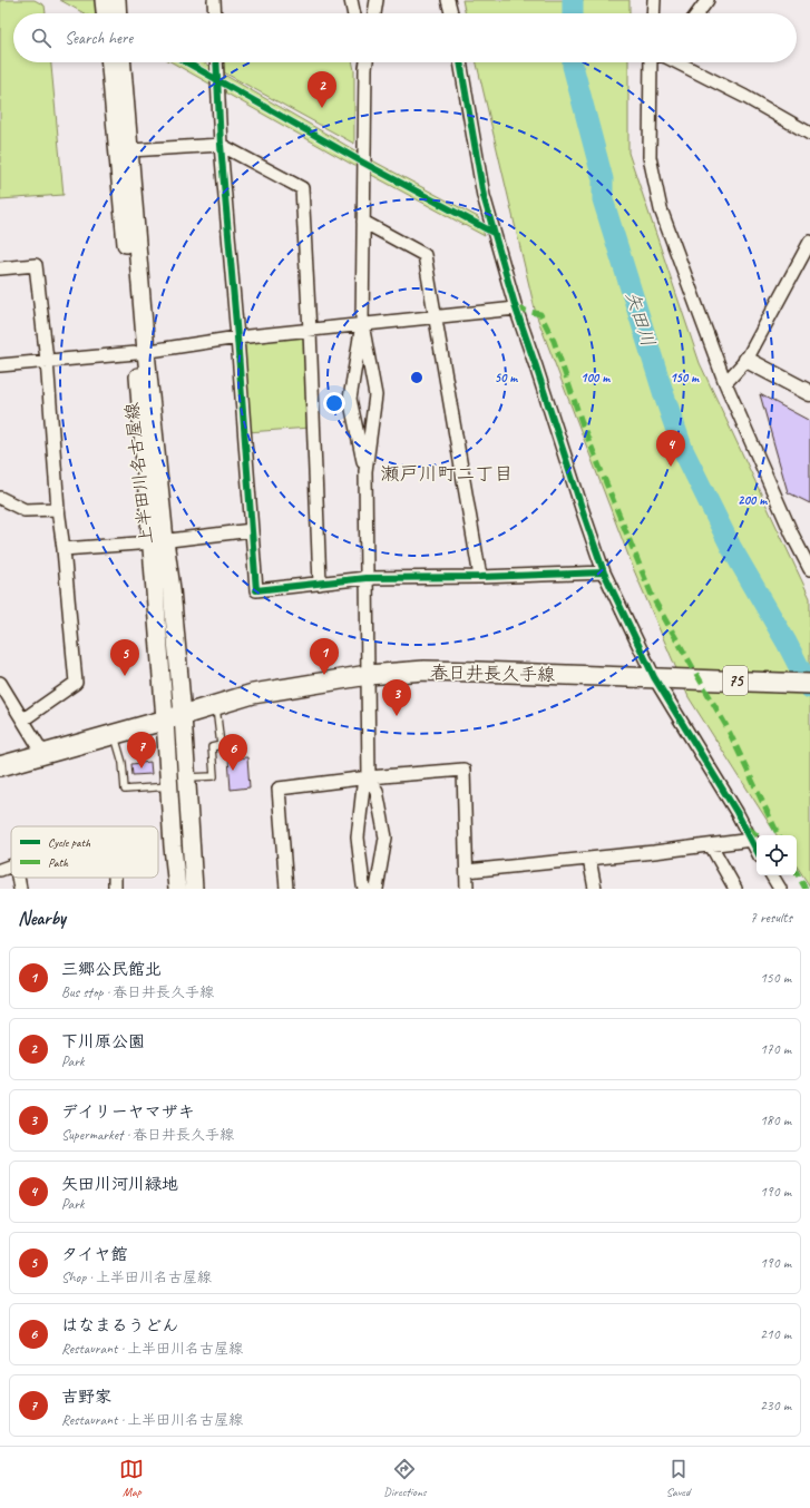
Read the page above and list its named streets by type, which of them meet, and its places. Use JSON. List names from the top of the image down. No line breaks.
{"streets":{"main road":["上半田川名古屋線","春日井長久手線","75"]},"crossings":[["上半田川名古屋線","春日井長久手線"]],"districts":["瀬戸川町二丁目"],"water":["矢田川"],"legend":["Cycle path","Path"],"page":{"search":"Search here","pins":["2","4","1","5","3","7","6"],"heading":["Nearby","7 results"],"list":[{"mark":"1","name":"三郷公民館北","note":"Bus stop · 春日井長久手線","value":"150 m"},{"mark":"2","name":"下川原公園","note":"Park","value":"170 m"},{"mark":"3","name":"デイリーヤマザキ","note":"Supermarket · 春日井長久手線","value":"180 m"},{"mark":"4","name":"矢田川河川緑地","note":"Park","value":"190 m"},{"mark":"5","name":"タイヤ館","note":"Shop · 上半田川名古屋線","value":"190 m"},{"mark":"6","name":"はなまるうどん","note":"Restaurant · 上半田川名古屋線","value":"210 m"},{"mark":"7","name":"吉野家","note":"Restaurant · 上半田川名古屋線","value":"230 m"}],"nav":["Map","Directions","Saved"]},"rings":["50 m","100 m","150 m","200 m"]}
